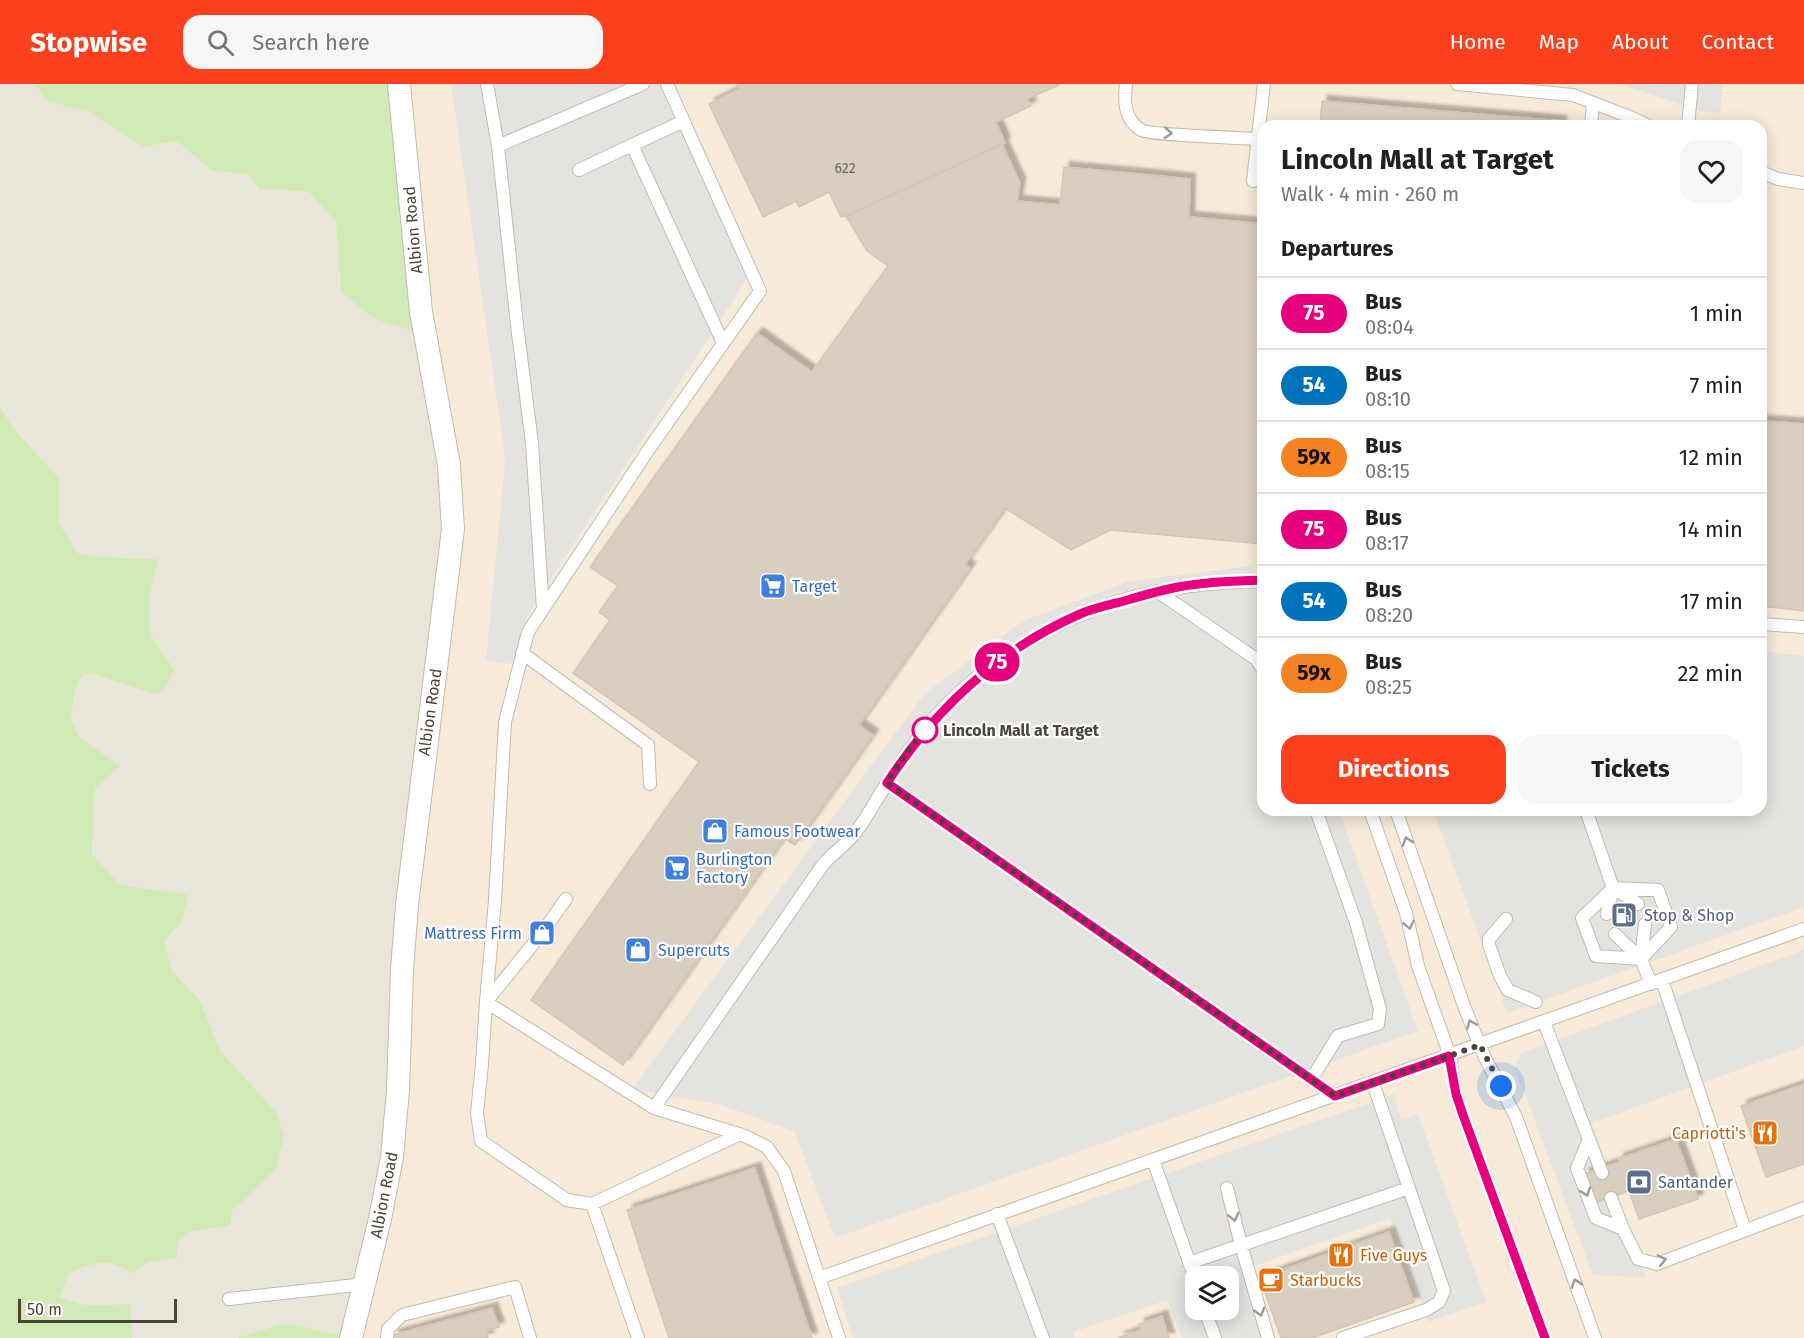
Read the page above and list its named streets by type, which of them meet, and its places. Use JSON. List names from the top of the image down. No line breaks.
{"streets":{"street":["Albion Road"]},"places":{"supermarket":["Target","Burlington Factory"],"other":["Lincoln Mall at Target"],"shop":["Famous Footwear","Mattress Firm","Supercuts"],"fuel station":["Stop & Shop"],"restaurant":["Capriotti's","Five Guys"],"bank":["Santander"],"cafe":["Starbucks"]},"lines":["bus line 75"],"house_numbers":["622"],"scale_bar":"50 m","page":{"header":"Stopwise","search":"Search here","nav":["Home","Map","About","Contact"],"on_map":"75","heading":[["Lincoln Mall at Target","Walk · 4 min · 260 m"],"Departures"],"list":[{"mark":"75","name":"Bus","note":"08:04","value":"1 min"},{"mark":"54","name":"Bus","note":"08:10","value":"7 min"},{"mark":"59x","name":"Bus","note":"08:15","value":"12 min"},{"mark":"75","name":"Bus","note":"08:17","value":"14 min"},{"mark":"54","name":"Bus","note":"08:20","value":"17 min"},{"mark":"59x","name":"Bus","note":"08:25","value":"22 min"}],"buttons":["Directions","Tickets"],"scale":"50 m"}}
